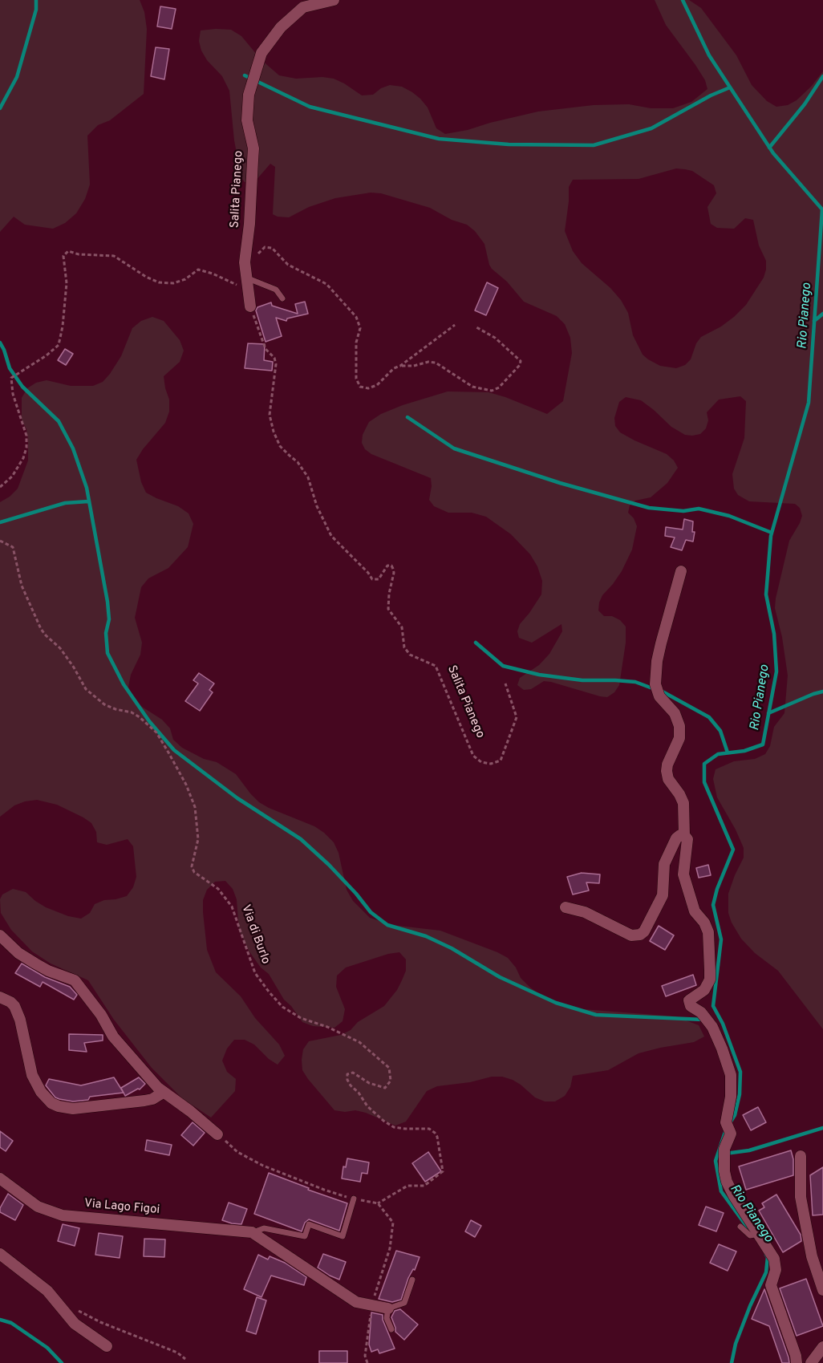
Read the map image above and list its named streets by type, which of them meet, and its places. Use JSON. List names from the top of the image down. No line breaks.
{"streets":{"street":["Salita Pianego","Via Lago Figoi"],"path":["Via di Burlo"]},"water":["Rio Pianego"]}
